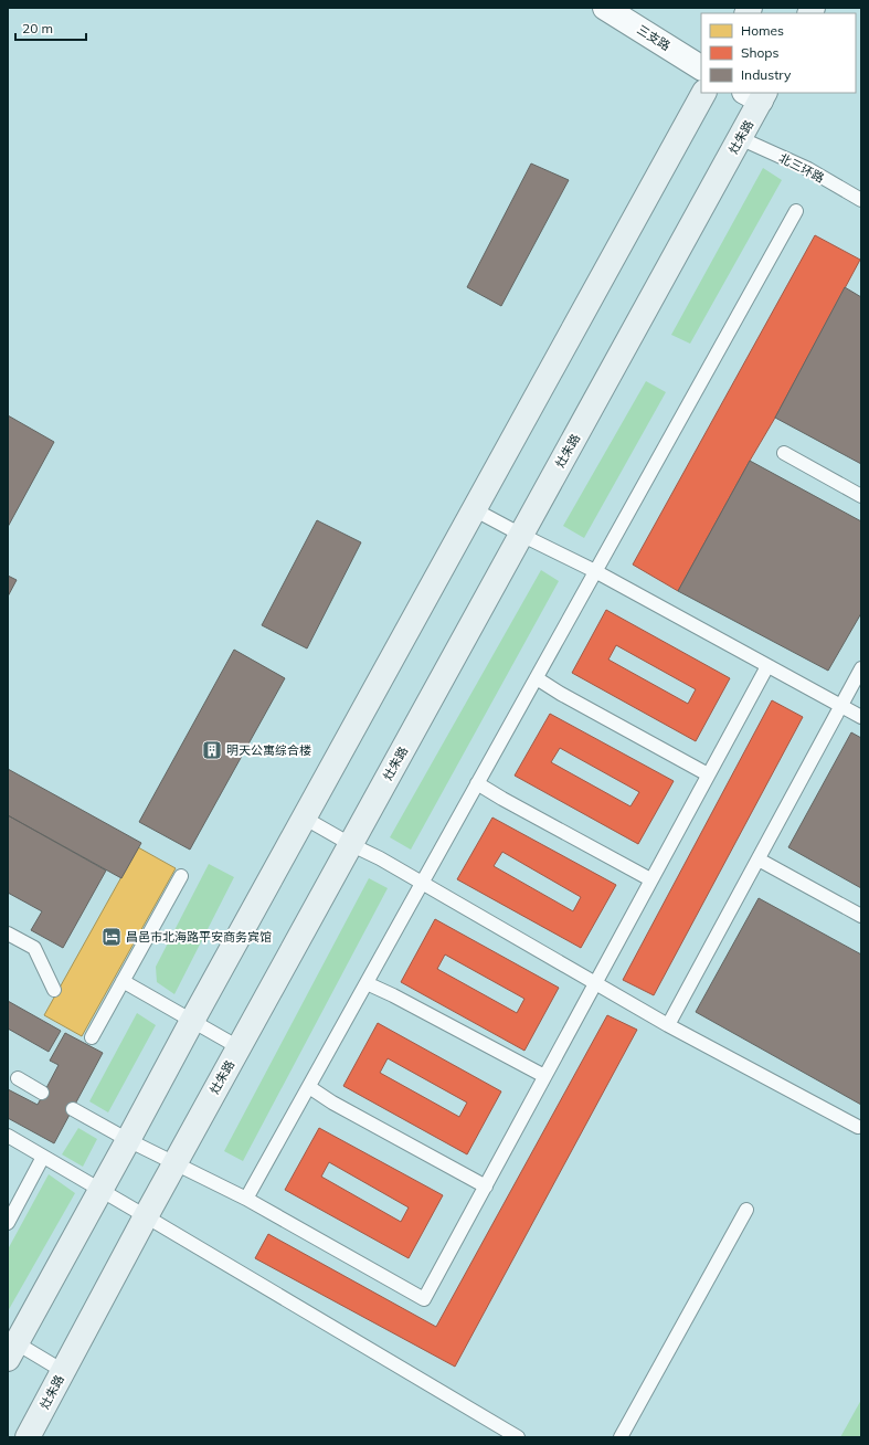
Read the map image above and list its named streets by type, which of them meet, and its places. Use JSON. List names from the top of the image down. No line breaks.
{"streets":{"main road":["灶朱路"],"street":["三支路"],"lane":["北三环路"]},"crossings":[["灶朱路","北三环路"]],"places":{"building":["明天公寓综合楼"],"hotel":["昌邑市北海路平安商务宾馆"]},"legend":["Homes","Shops","Industry"],"scale_bar":"20 m"}
